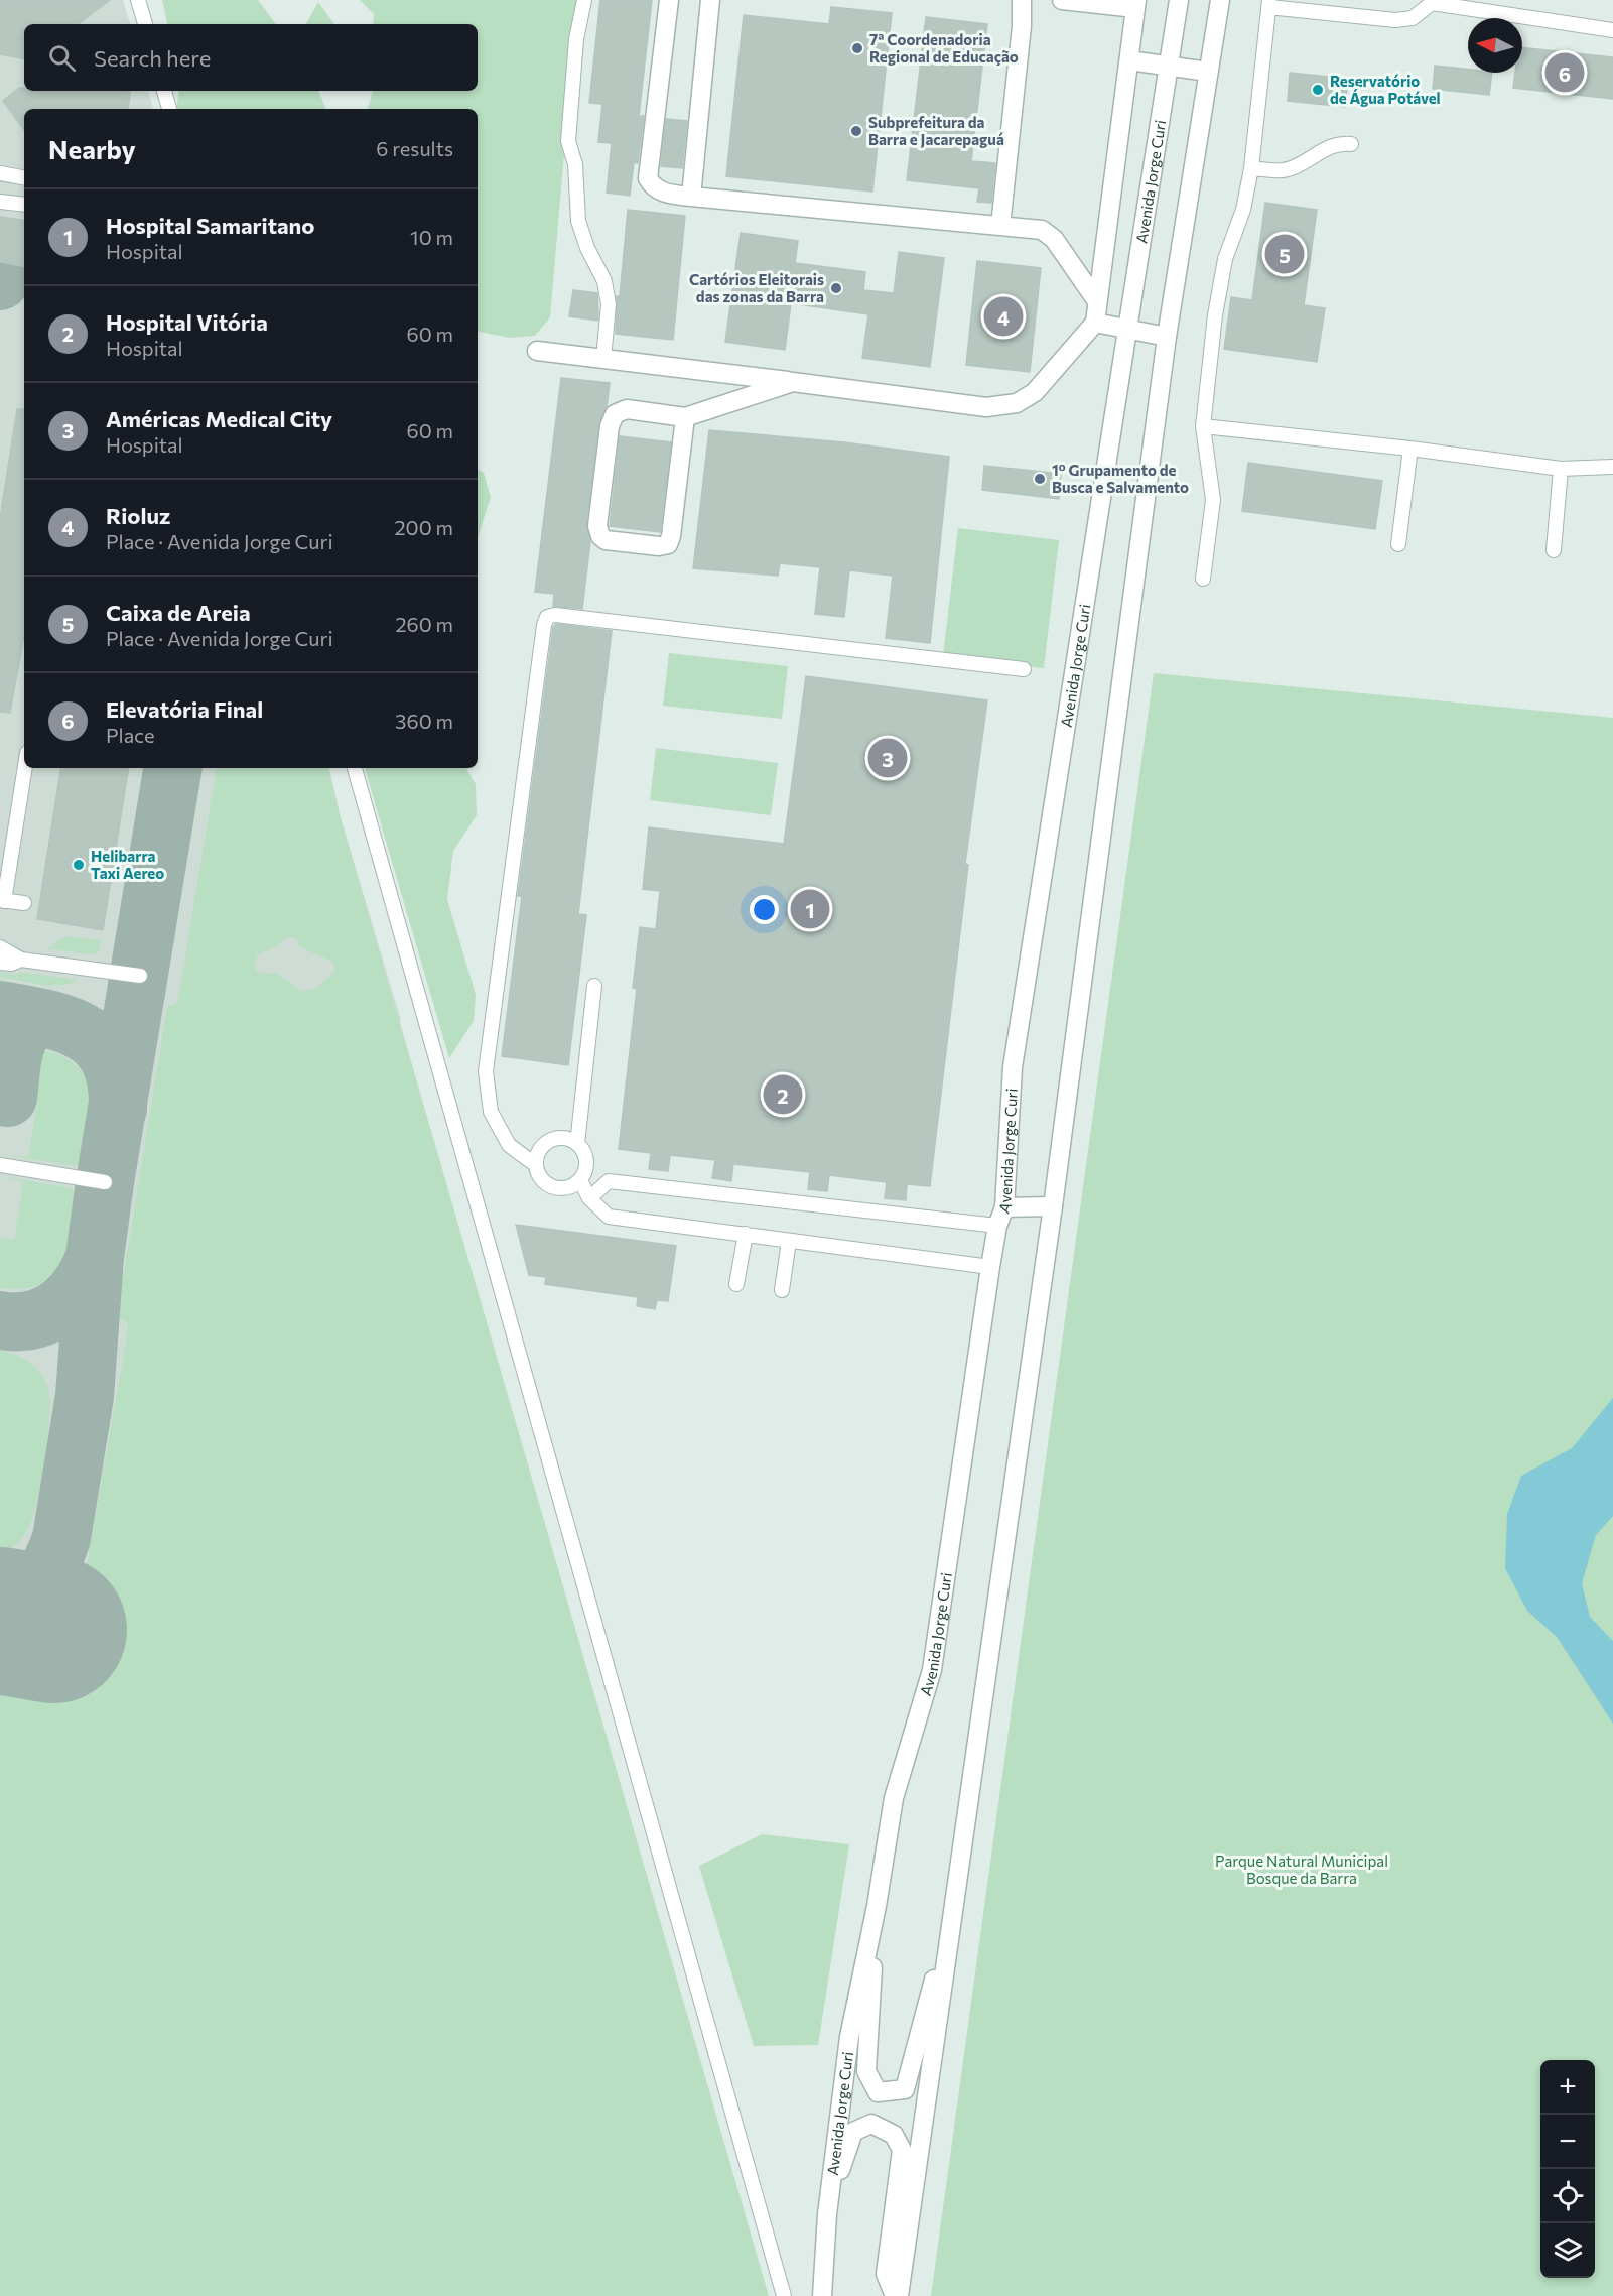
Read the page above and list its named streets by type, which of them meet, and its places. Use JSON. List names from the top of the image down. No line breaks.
{"streets":{"street":["Avenida Jorge Curi"]},"parks":["Parque Natural Municipal Bosque da Barra"],"places":["7ª Coordenadoria Regional de Educação","Reservatório de Água Potável","Subprefeitura da Barra e Jacarepaguá","Cartórios Eleitorais das zonas da Barra","1º Grupamento de Busca e Salvamento","Helibarra Taxi Aereo"],"north":"left","page":{"search":"Search here","pins":["6","5","4","3","1","2"],"heading":["Nearby","6 results"],"list":[{"mark":"1","name":"Hospital Samaritano","note":"Hospital","value":"10 m"},{"mark":"2","name":"Hospital Vitória","note":"Hospital","value":"60 m"},{"mark":"3","name":"Américas Medical City","note":"Hospital","value":"60 m"},{"mark":"4","name":"Rioluz","note":"Place · Avenida Jorge Curi","value":"200 m"},{"mark":"5","name":"Caixa de Areia","note":"Place · Avenida Jorge Curi","value":"260 m"},{"mark":"6","name":"Elevatória Final","note":"Place","value":"360 m"}],"map_buttons":["+","−"]}}
